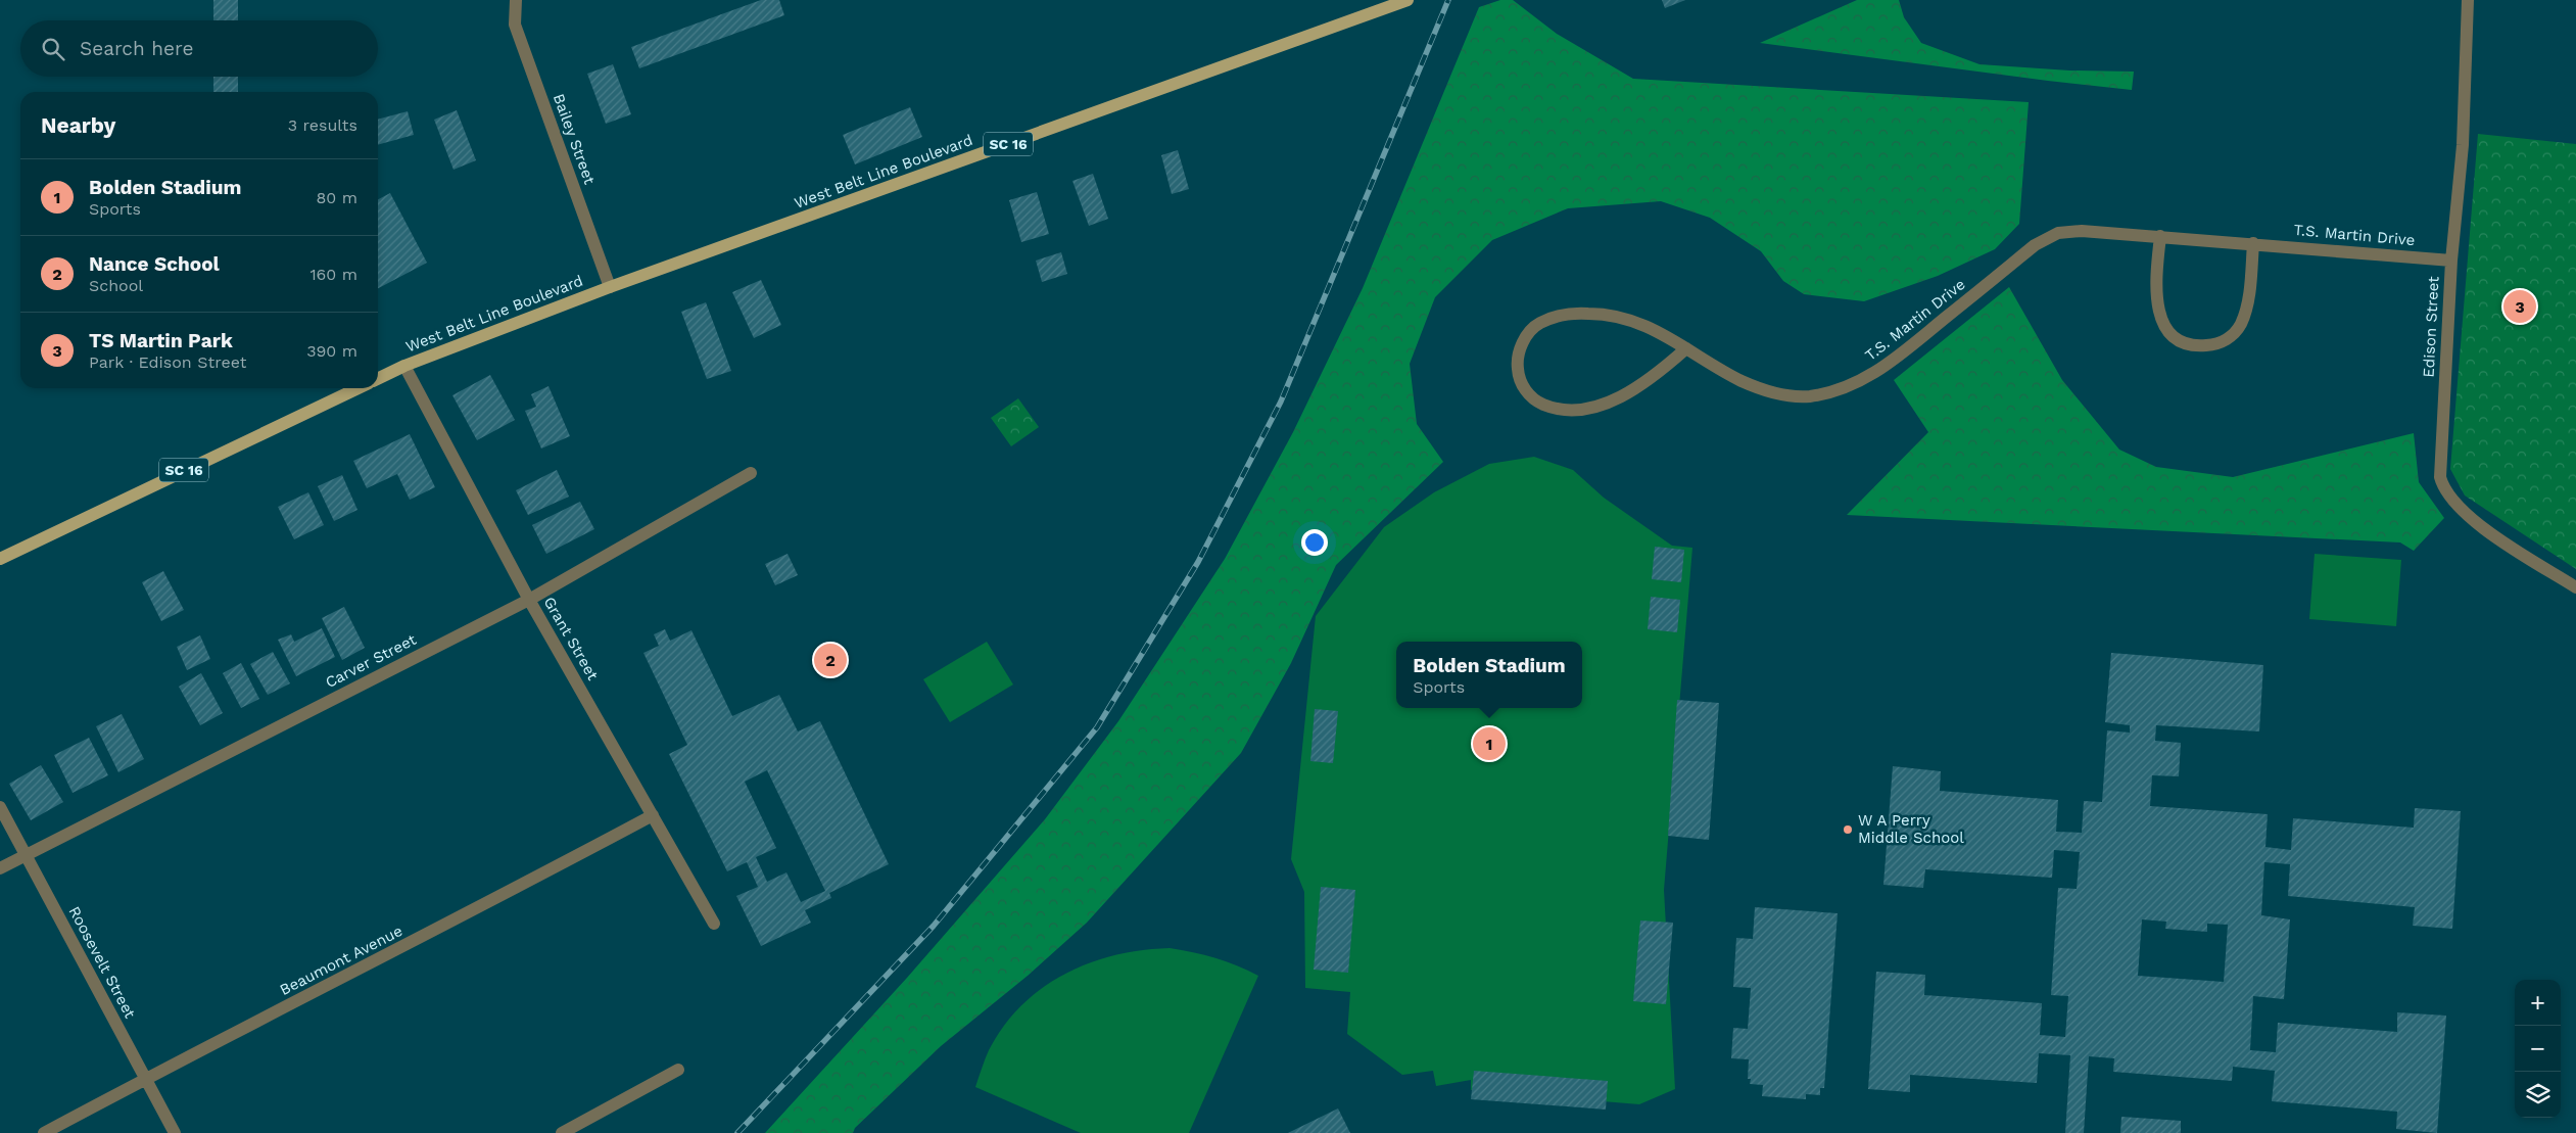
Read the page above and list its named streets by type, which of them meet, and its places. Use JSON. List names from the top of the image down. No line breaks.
{"streets":{"main road":["SC 16","West Belt Line Boulevard"],"street":["Bailey Street","T.S. Martin Drive","Edison Street","Grant Street","Carver Street","Beaumont Avenue","Roosevelt Street"]},"crossings":[["Bailey Street","West Belt Line Boulevard"],["West Belt Line Boulevard","Grant Street"],["T.S. Martin Drive","Edison Street"],["Grant Street","Carver Street"],["Grant Street","Beaumont Avenue"],["Carver Street","Roosevelt Street"],["Beaumont Avenue","Roosevelt Street"]],"places":["W A Perry Middle School"],"page":{"search":"Search here","heading":["Nearby","3 results"],"list":[{"mark":"1","name":"Bolden Stadium","note":"Sports","value":"80 m"},{"mark":"2","name":"Nance School","note":"School","value":"160 m"},{"mark":"3","name":"TS Martin Park","note":"Park · Edison Street","value":"390 m"}],"pins":["3","2","1"],"popup":["Bolden Stadium","Sports"],"map_buttons":["+","−"]}}
